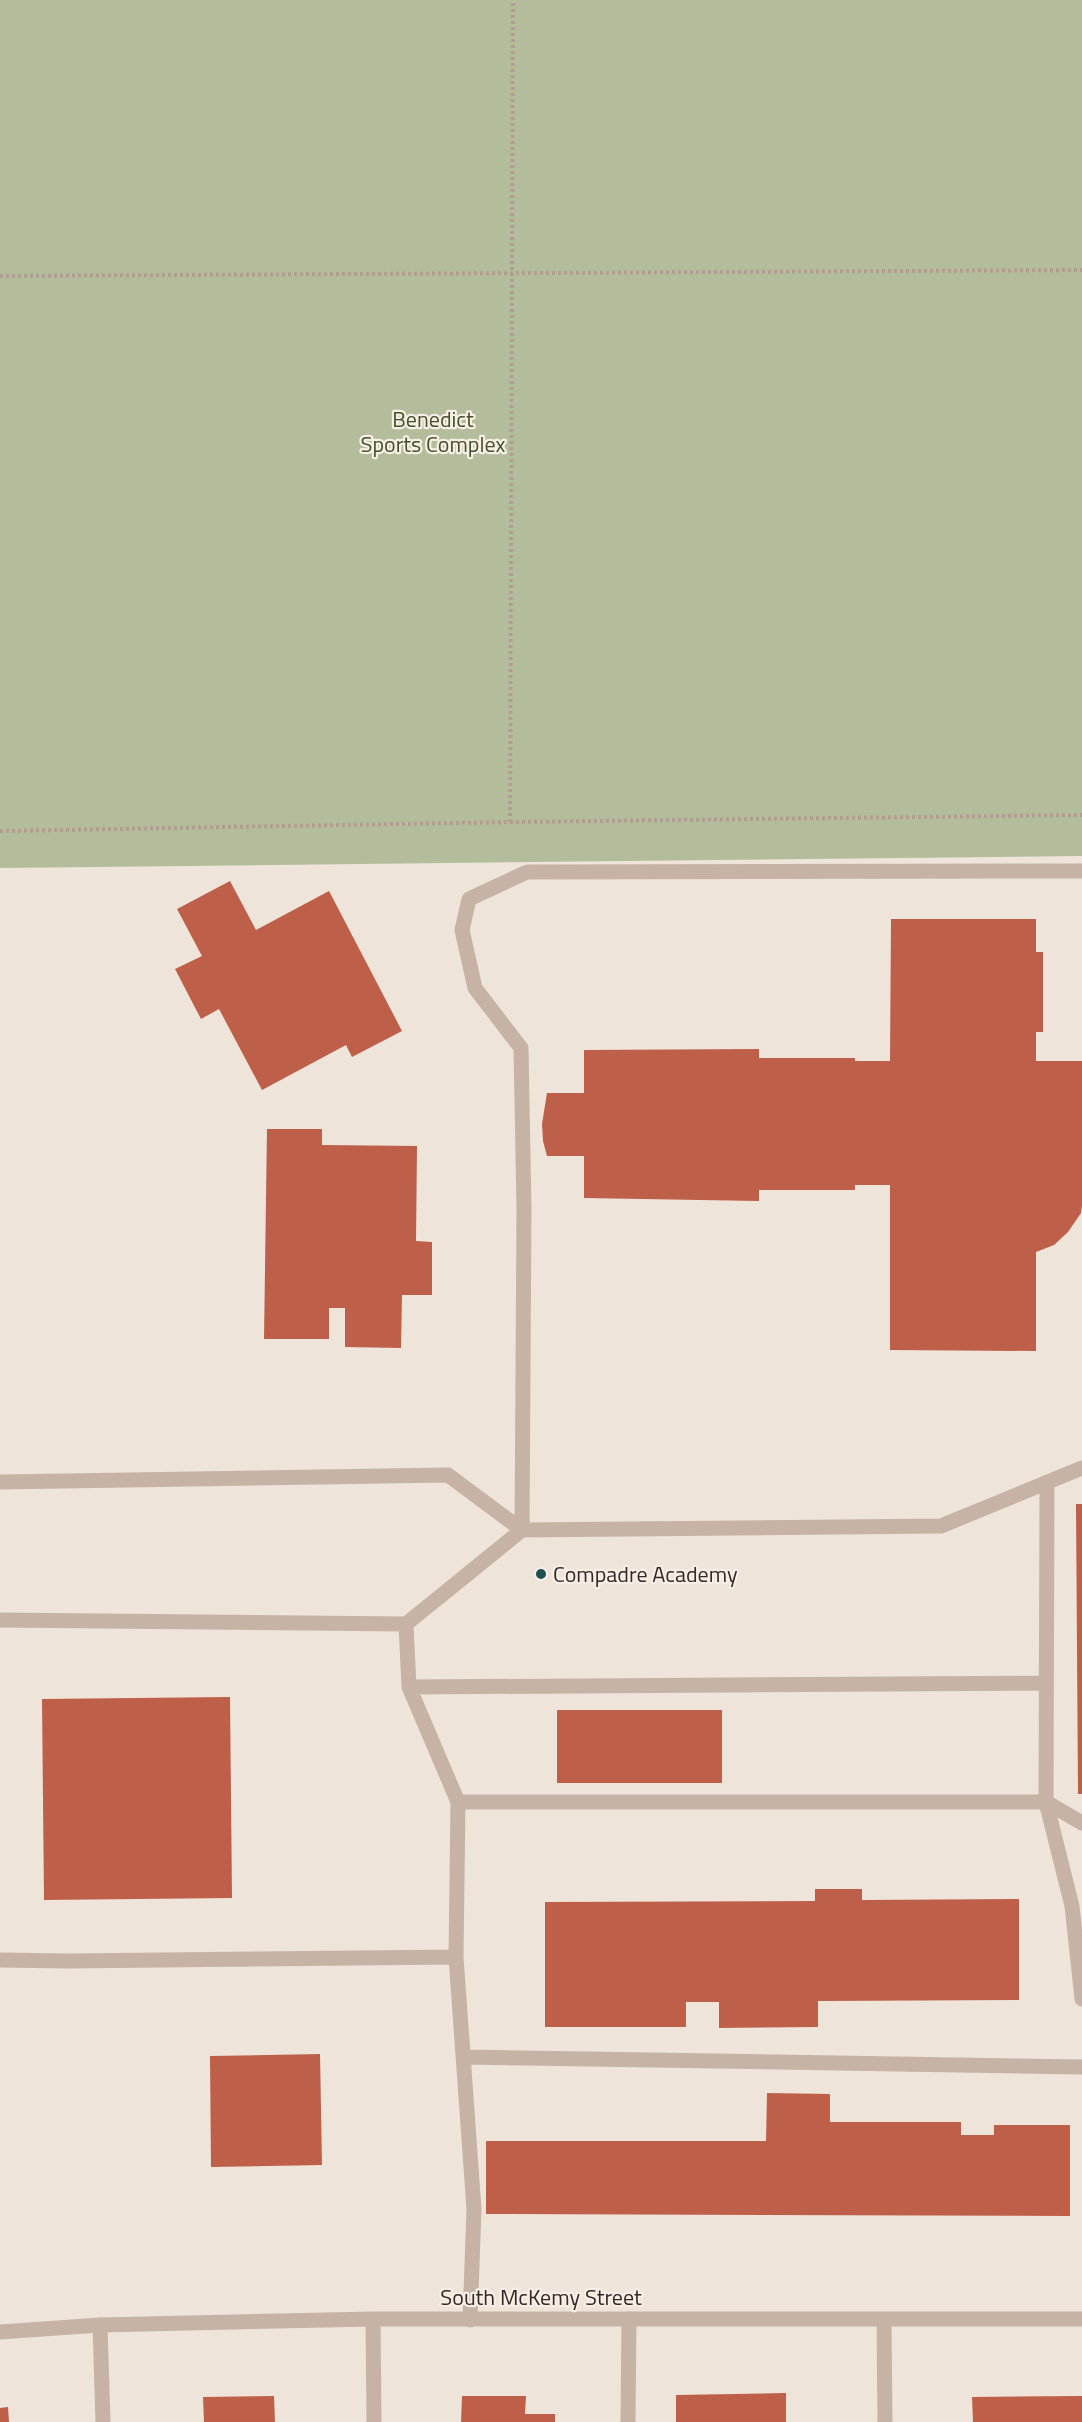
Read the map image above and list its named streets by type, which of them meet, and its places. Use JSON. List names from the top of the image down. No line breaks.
{"streets":{"street":["South McKemy Street"]},"parks":["Benedict Sports Complex"],"places":["Compadre Academy"]}
